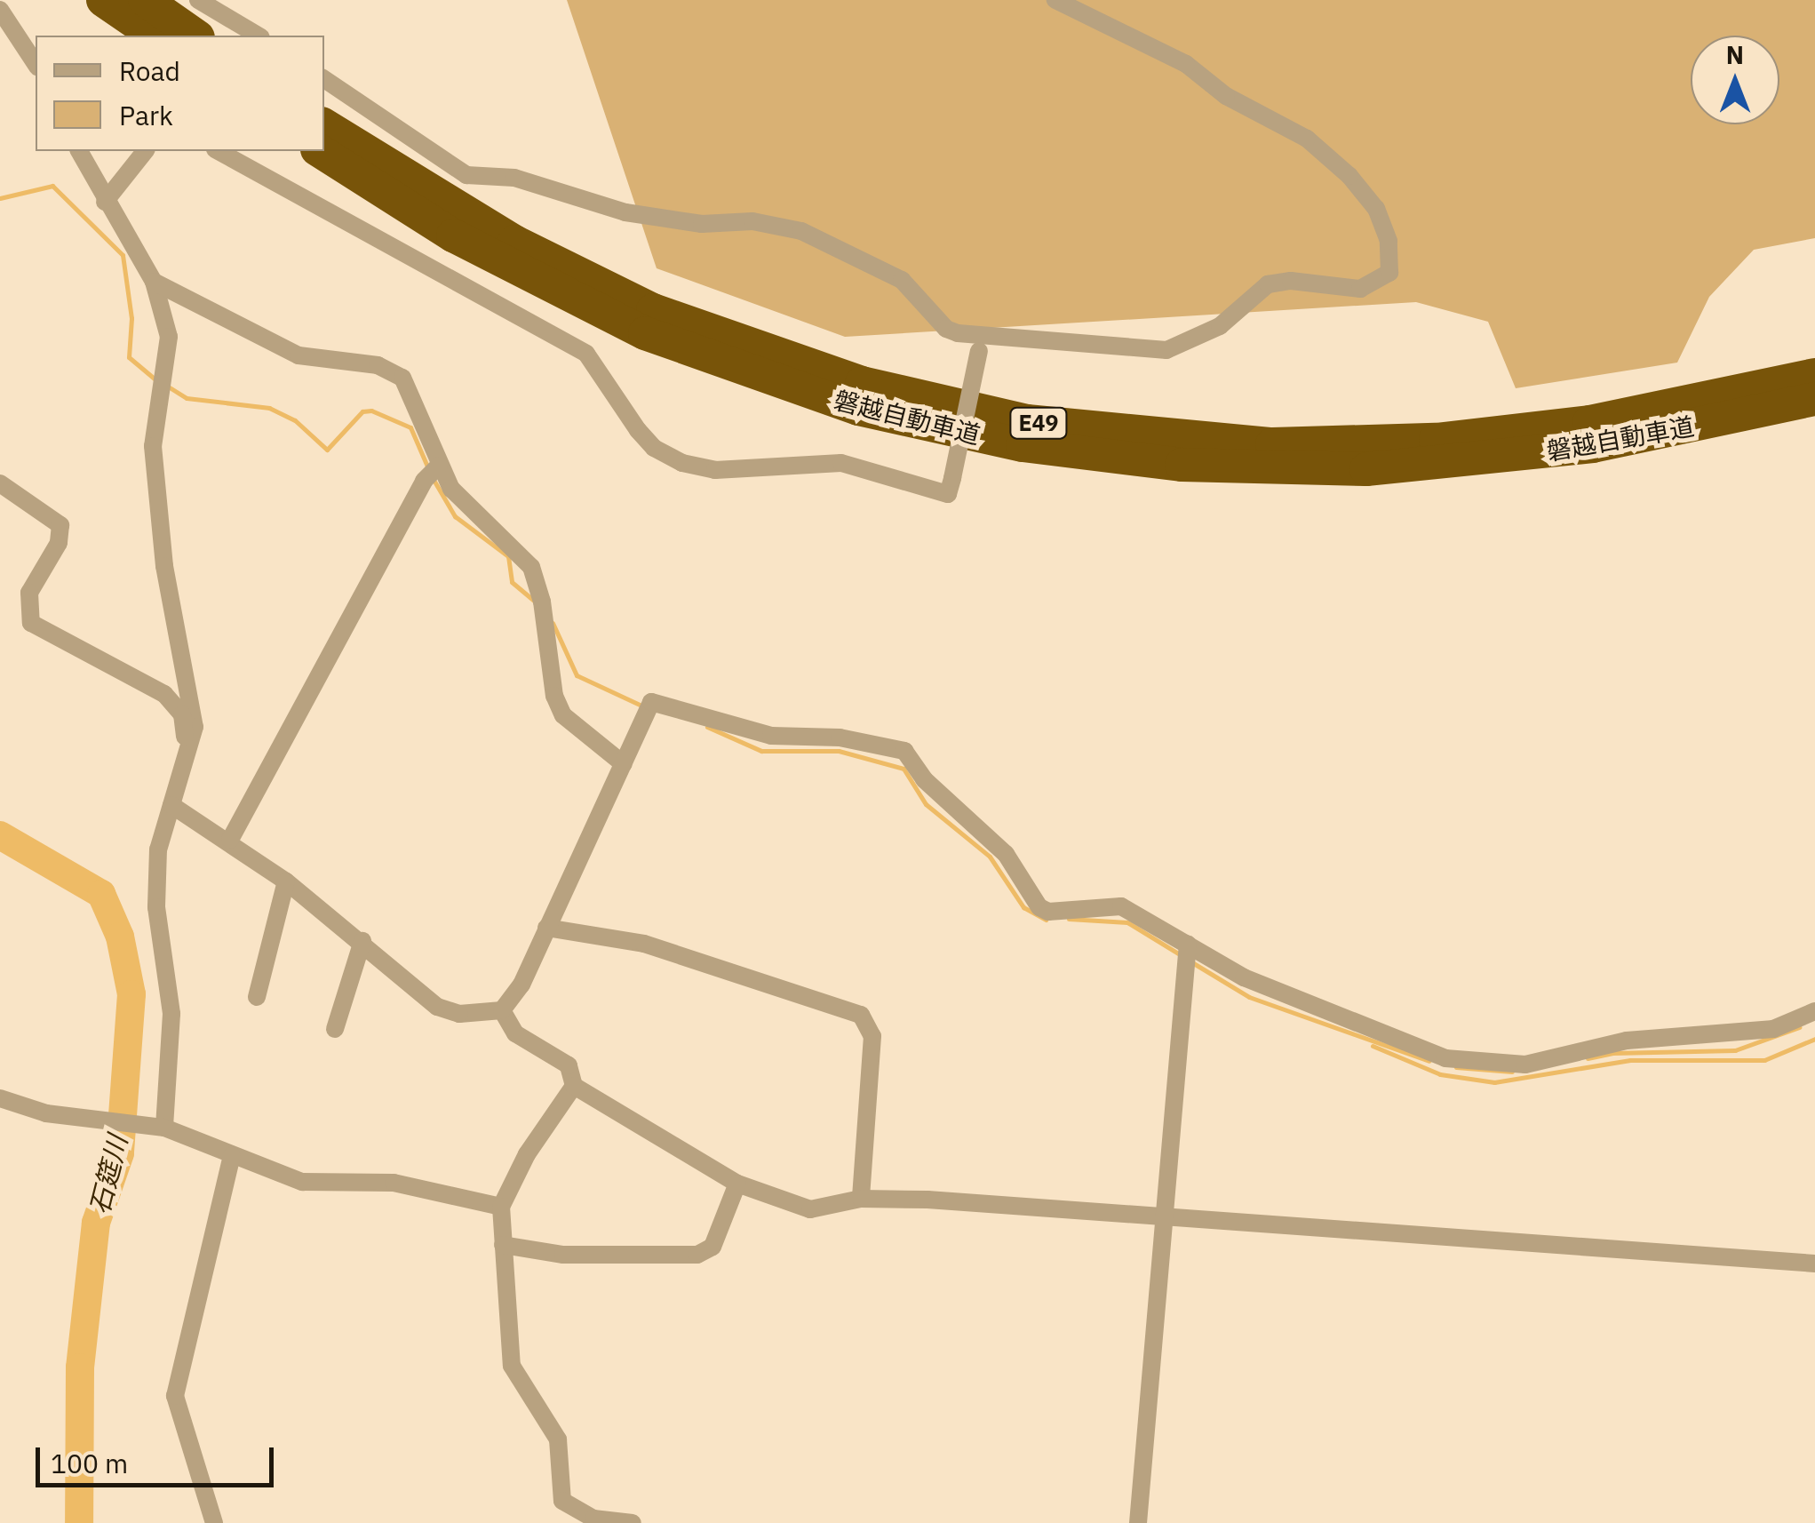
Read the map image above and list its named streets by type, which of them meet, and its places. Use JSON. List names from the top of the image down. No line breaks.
{"streets":{"highway":["磐越自動車道","E49"]},"water":["石筵川"],"legend":["Road","Park"],"scale_bar":"100 m","north":"top"}
